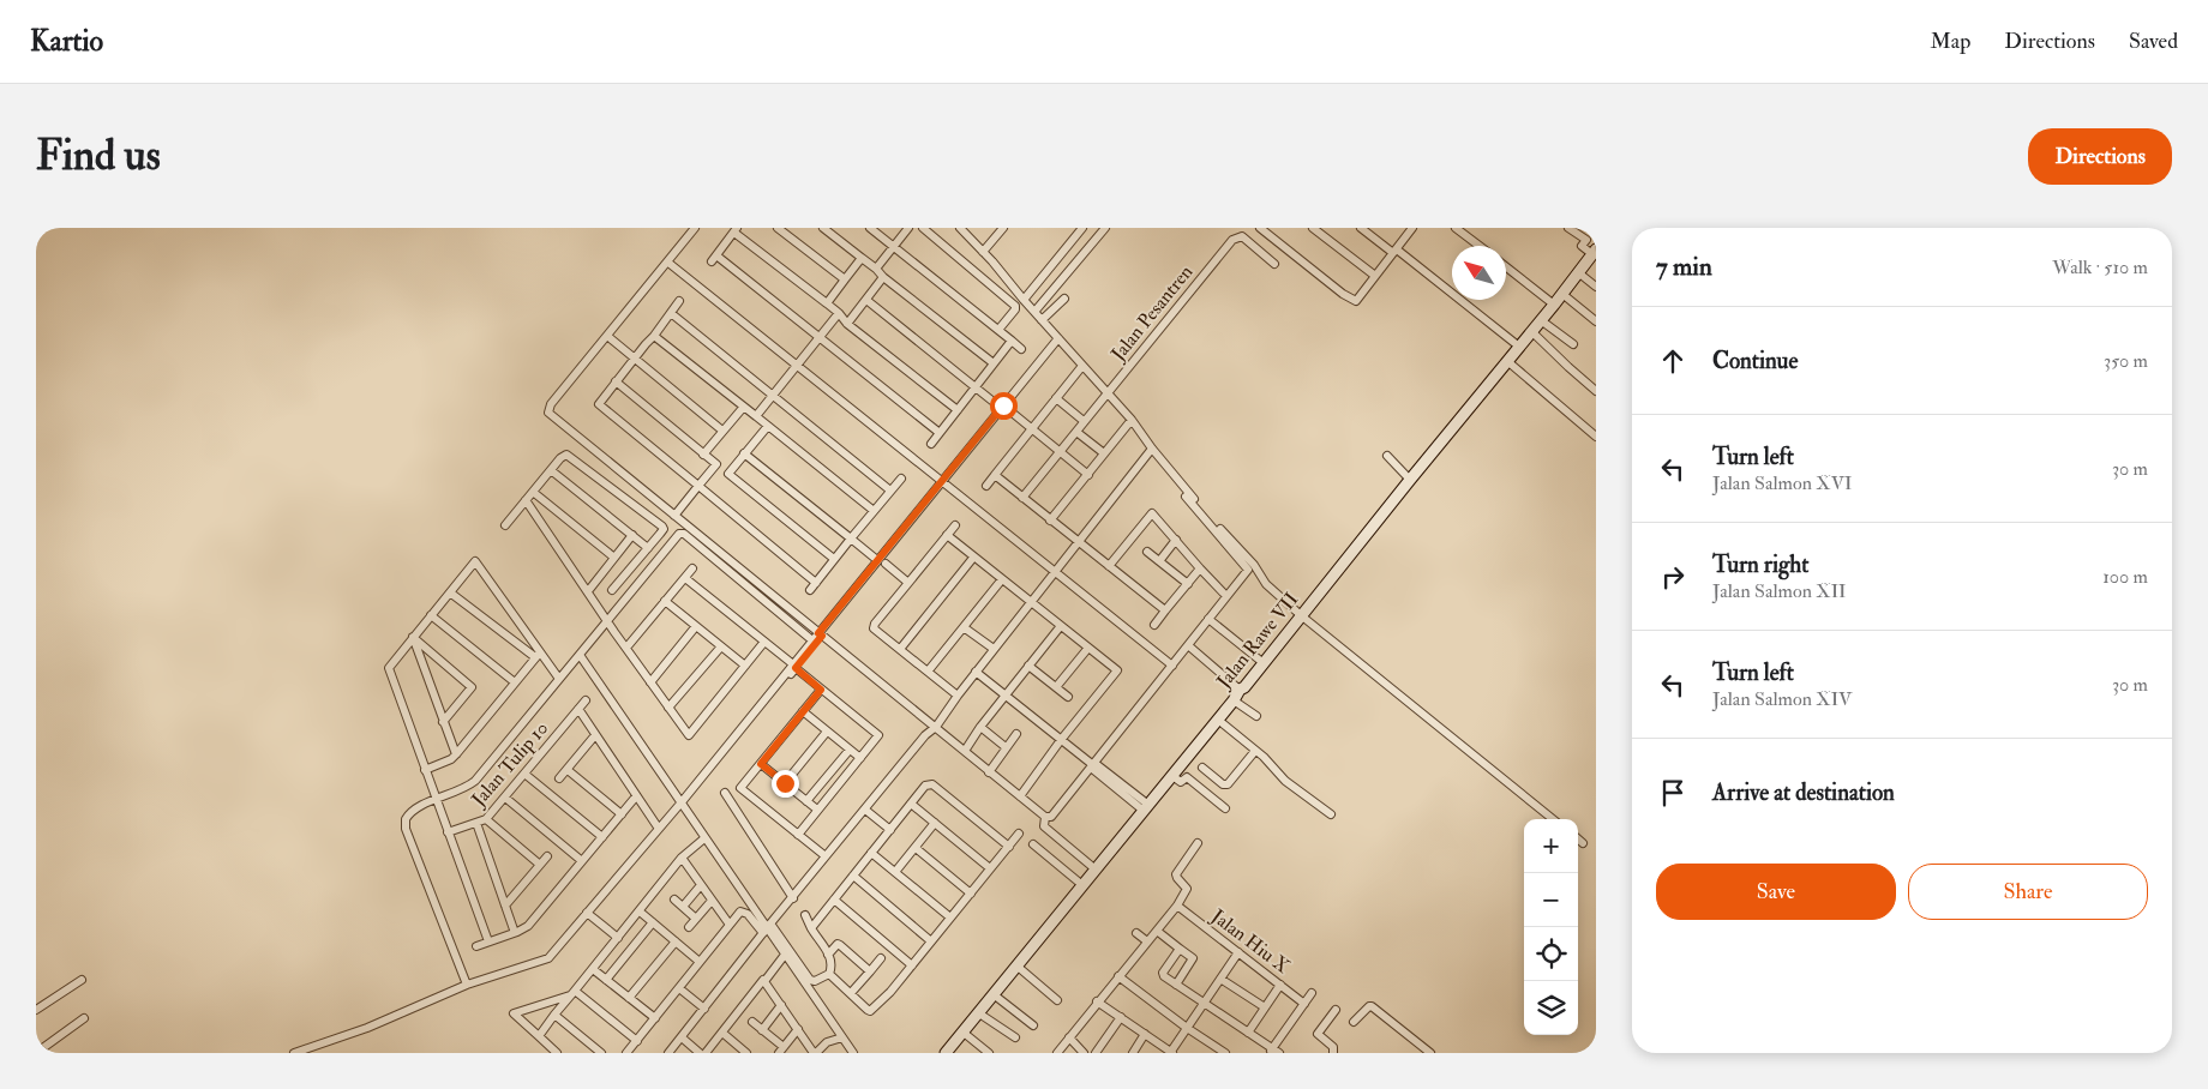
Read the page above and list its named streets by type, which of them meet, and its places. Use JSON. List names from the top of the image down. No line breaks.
{"streets":{"main road":["Jalan Rawe VII"],"street":["Jalan Pesantren","Jalan Tulip 10","Jalan Hiu X"]},"north":"top left","page":{"header":"Kartio","nav":["Map","Directions","Saved"],"buttons":["Directions",["Save","Share"]],"title":"Find us","heading":["7 min","Walk · 510 m"],"list":[["Continue","350 m"],["Turn left","Jalan Salmon XVI","30 m"],["Turn right","Jalan Salmon XII","100 m"],["Turn left","Jalan Salmon XIV","30 m"],"Arrive at destination"],"map_buttons":["+","−"]}}
